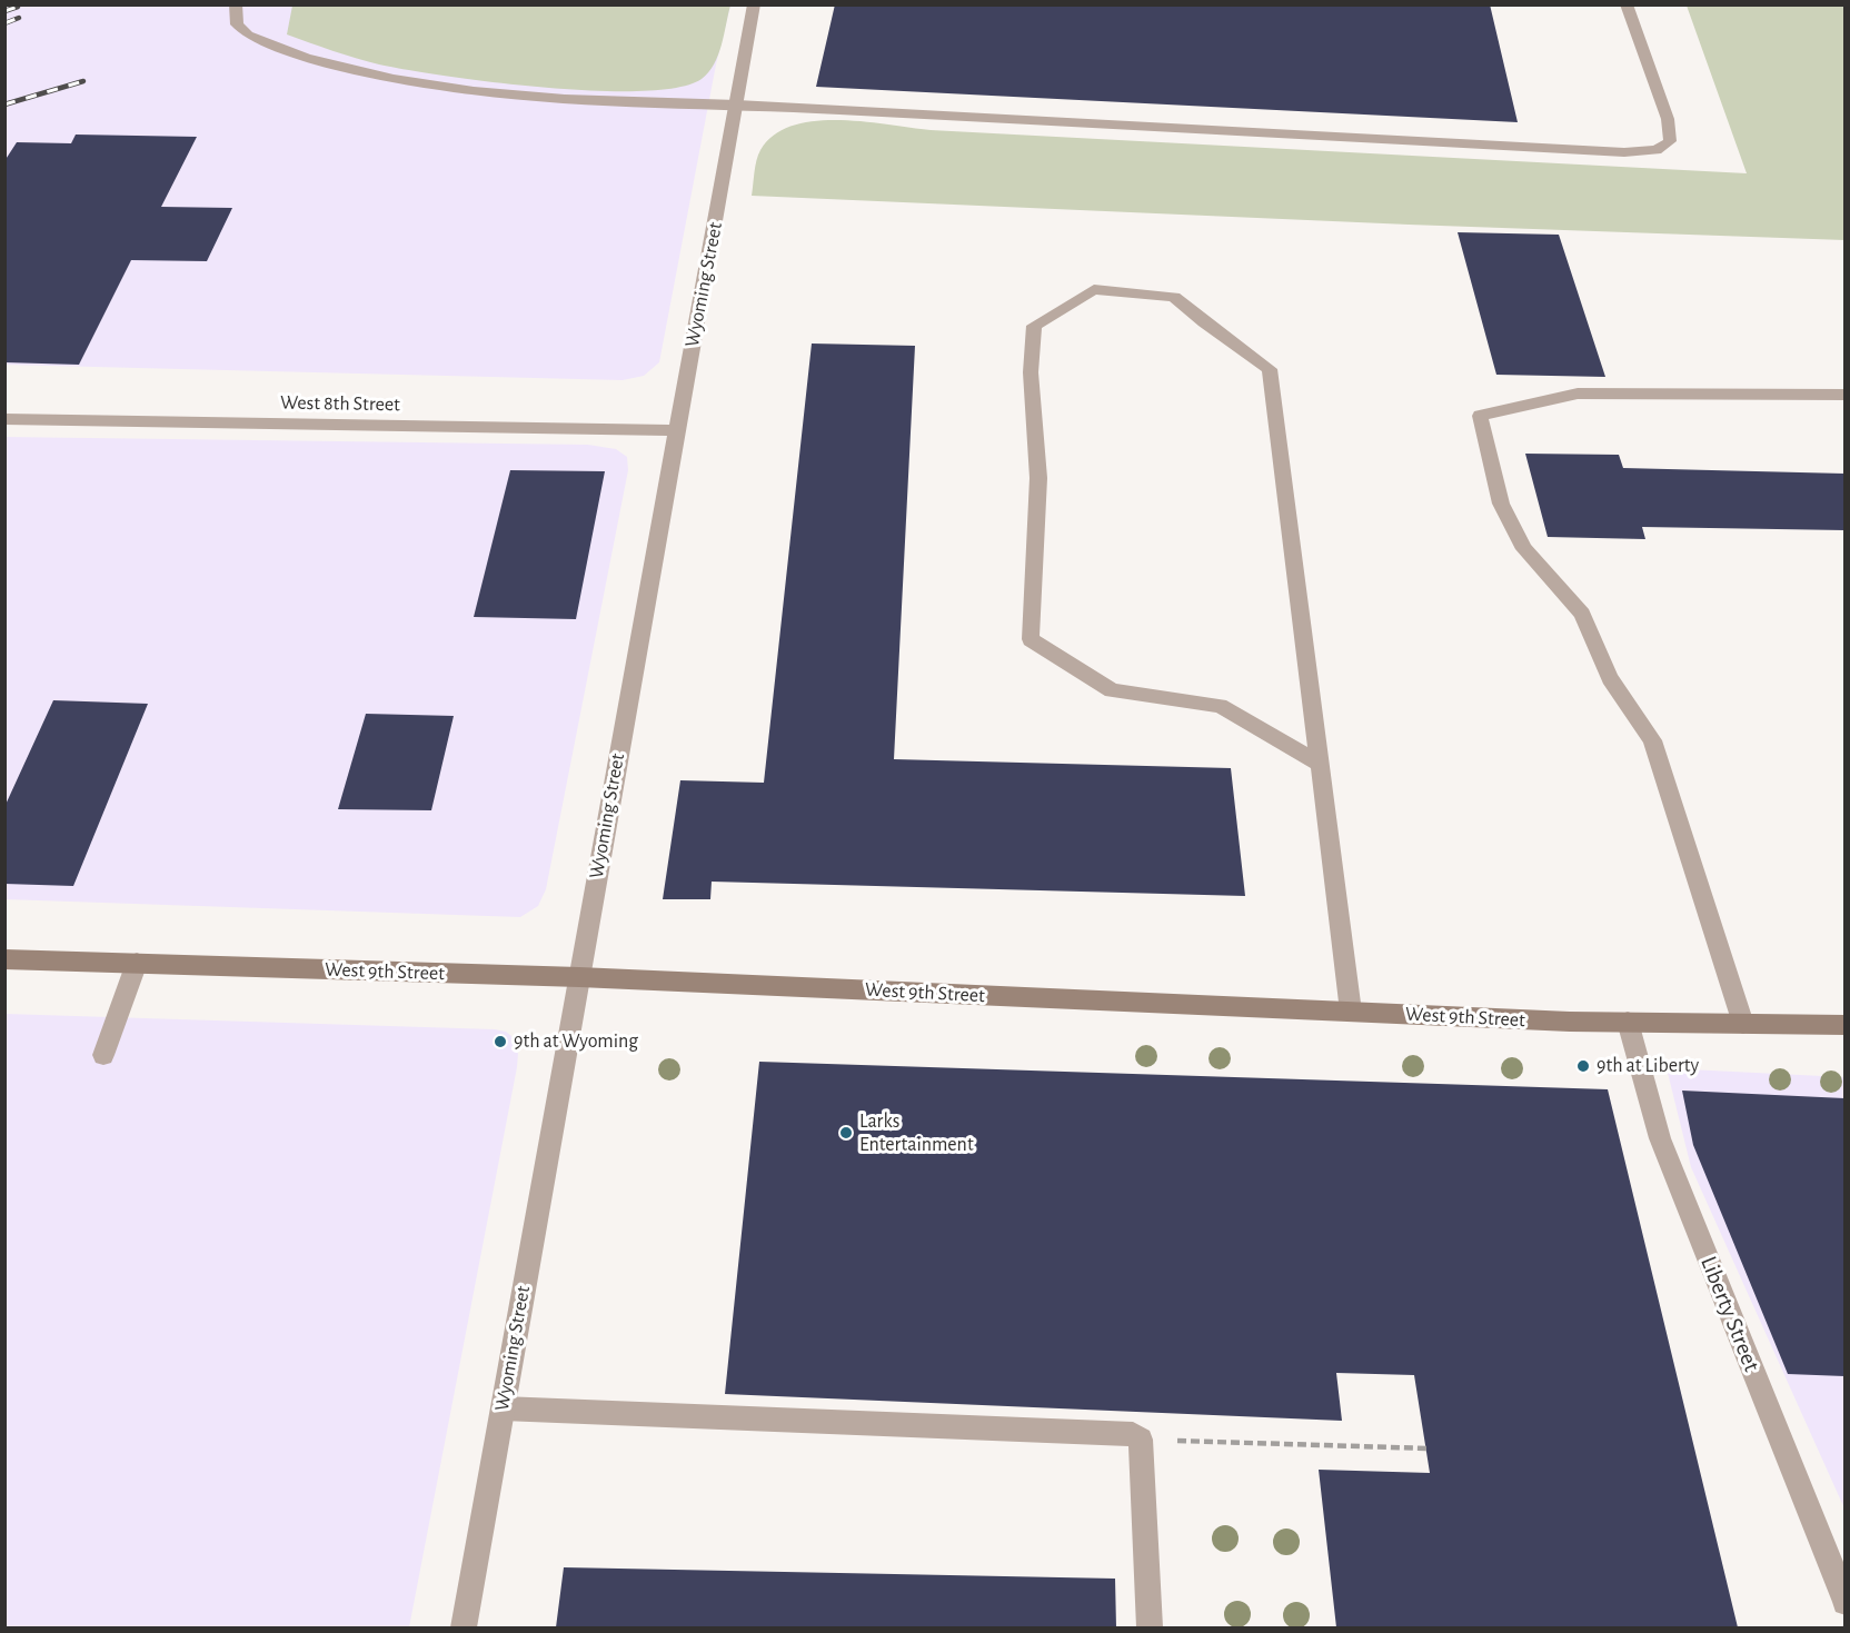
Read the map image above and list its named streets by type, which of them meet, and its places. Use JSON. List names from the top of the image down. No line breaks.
{"streets":{"street":["Wyoming Street","West 8th Street","West 9th Street","Liberty Street"]},"crossings":[["Wyoming Street","West 8th Street"],["Wyoming Street","West 9th Street"],["West 9th Street","Liberty Street"]],"places":["9th at Wyoming","9th at Liberty","Larks Entertainment"]}
